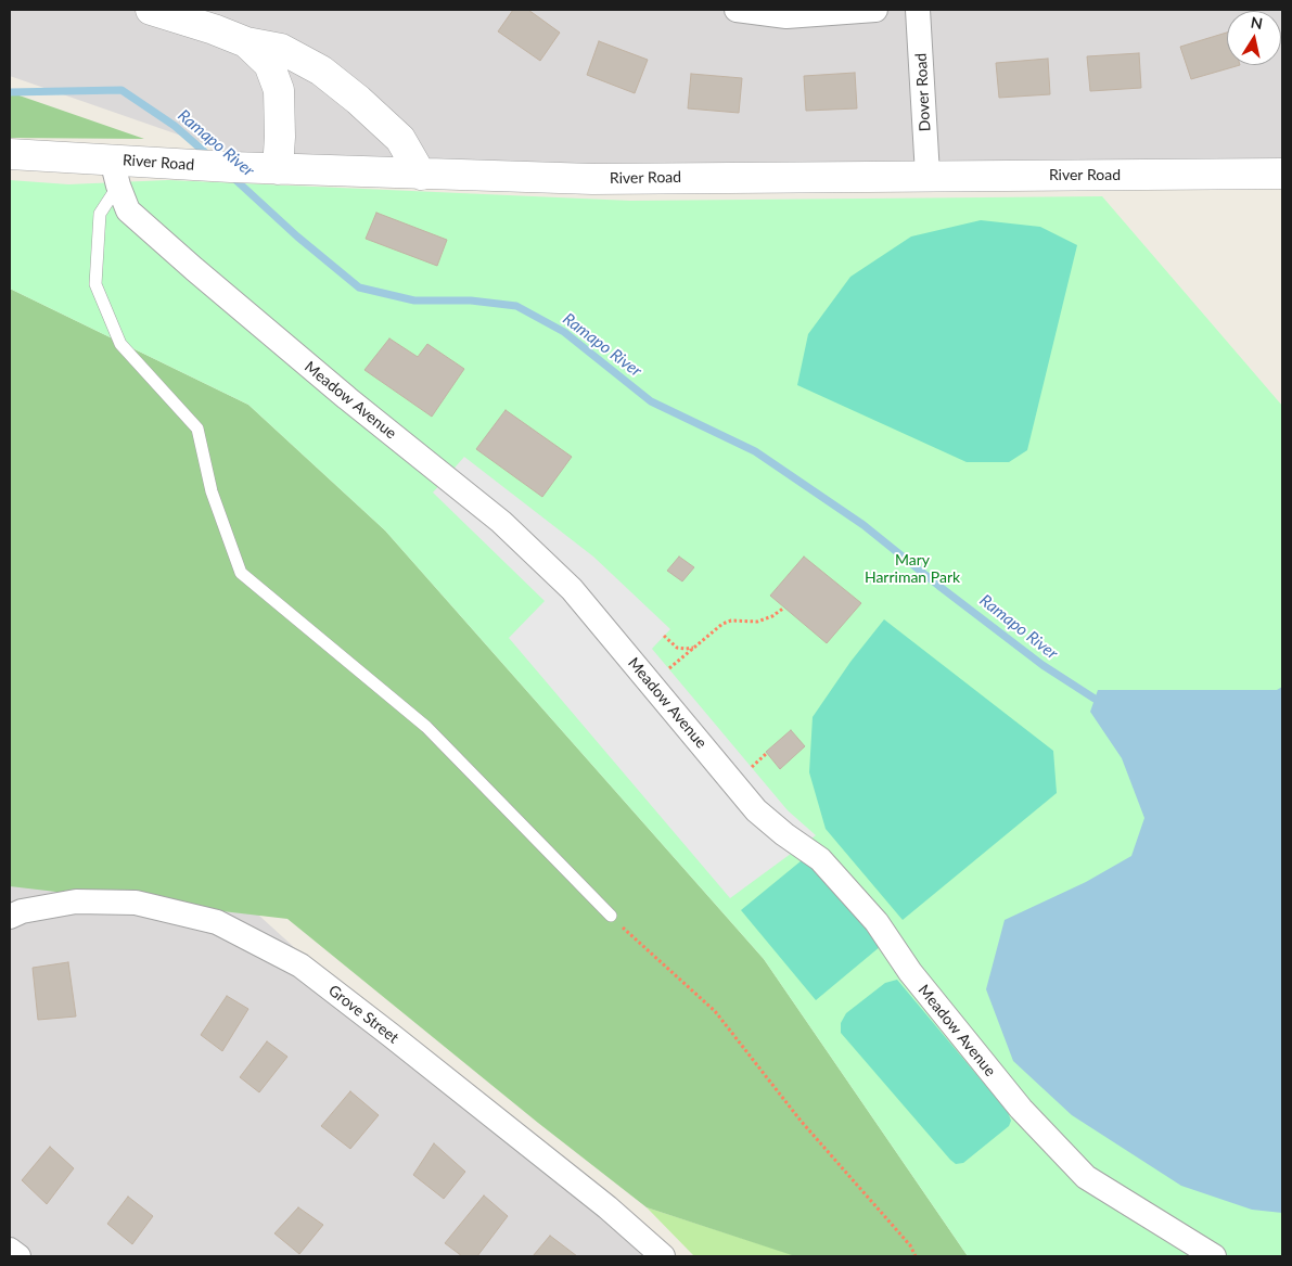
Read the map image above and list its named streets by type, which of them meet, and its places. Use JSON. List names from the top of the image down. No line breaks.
{"streets":{"street":["Dover Road","River Road","Meadow Avenue","Grove Street"]},"crossings":[["Dover Road","River Road"],["River Road","Meadow Avenue"]],"water":["Ramapo River"],"parks":["Mary Harriman Park"],"north":"top"}
